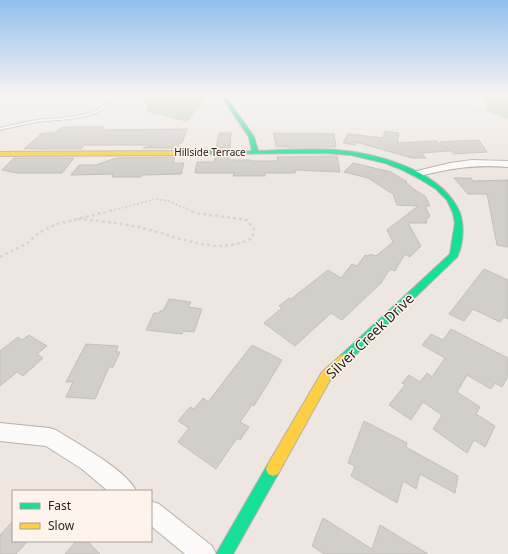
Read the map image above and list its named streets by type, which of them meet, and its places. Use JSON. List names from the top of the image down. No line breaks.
{"streets":{"street":["Hillside Terrace","Silver Creek Drive"]},"crossings":[["Hillside Terrace","Silver Creek Drive"]],"legend":["Fast","Slow"]}
